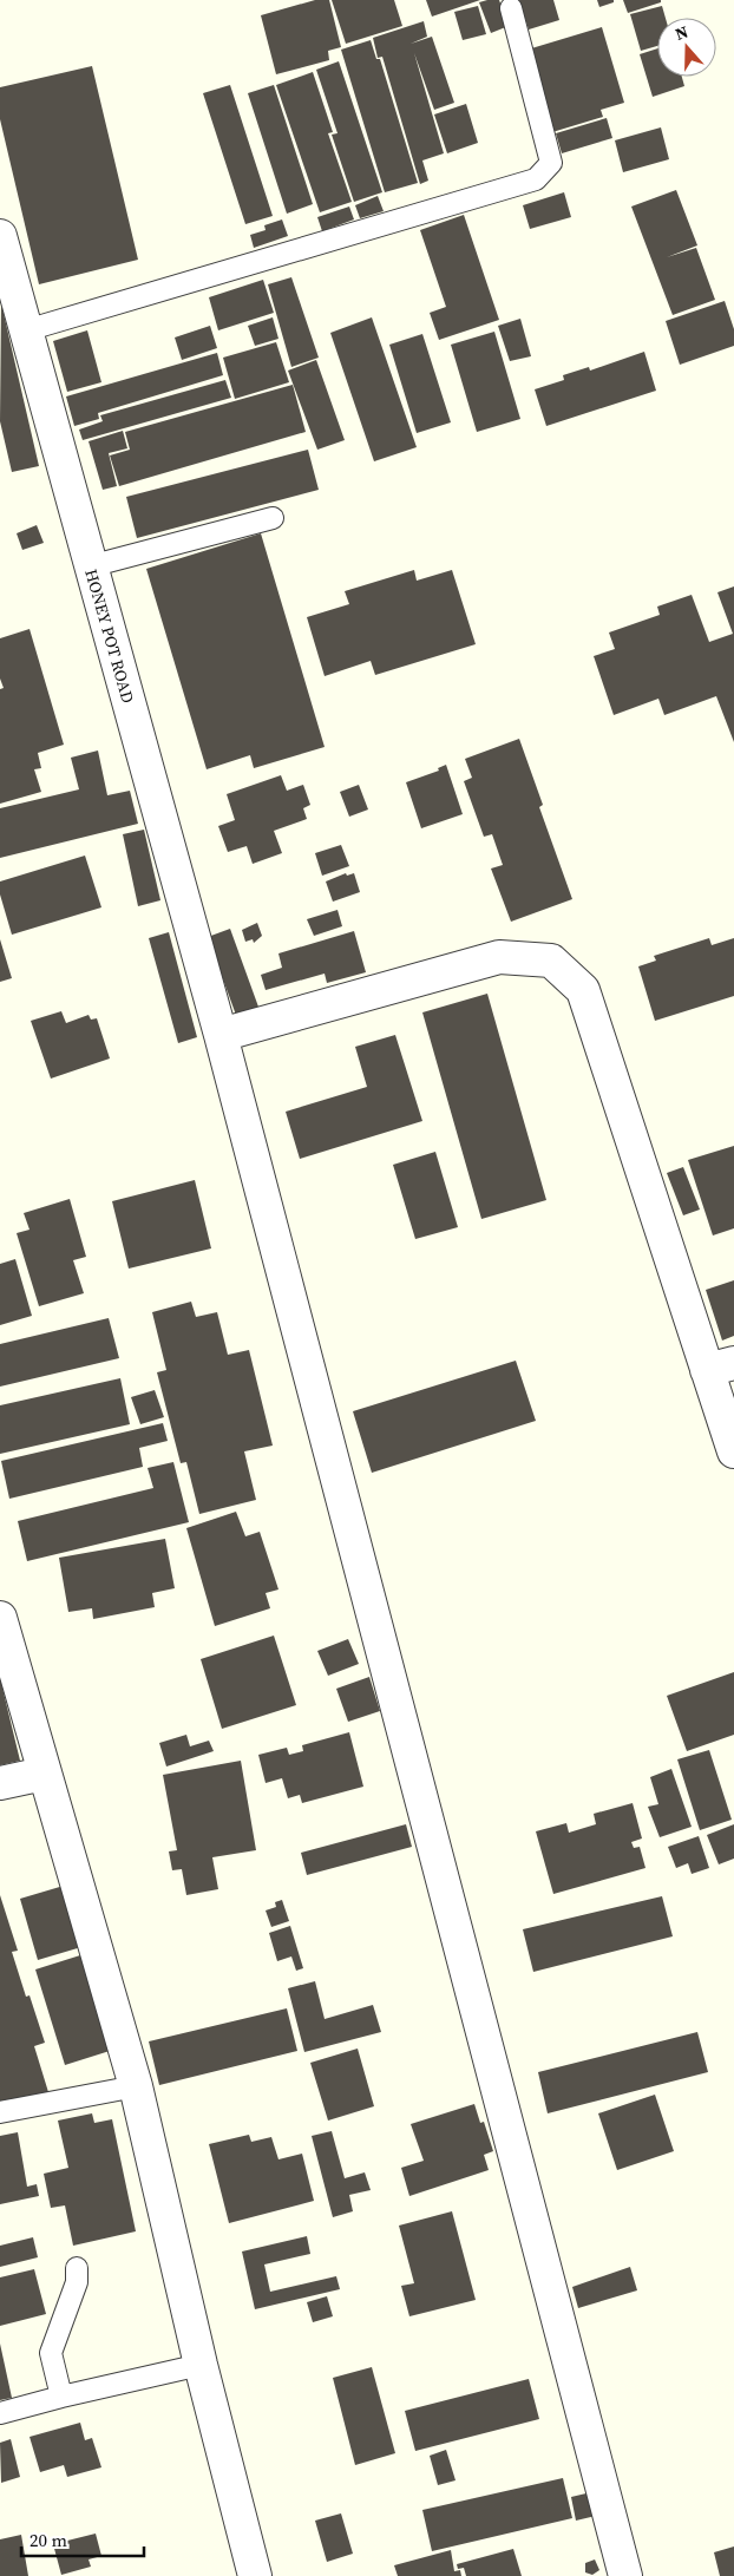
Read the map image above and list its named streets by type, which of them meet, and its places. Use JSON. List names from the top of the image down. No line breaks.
{"streets":{"street":["HONEY POT ROAD"]},"scale_bar":"20 m","north":"top"}
